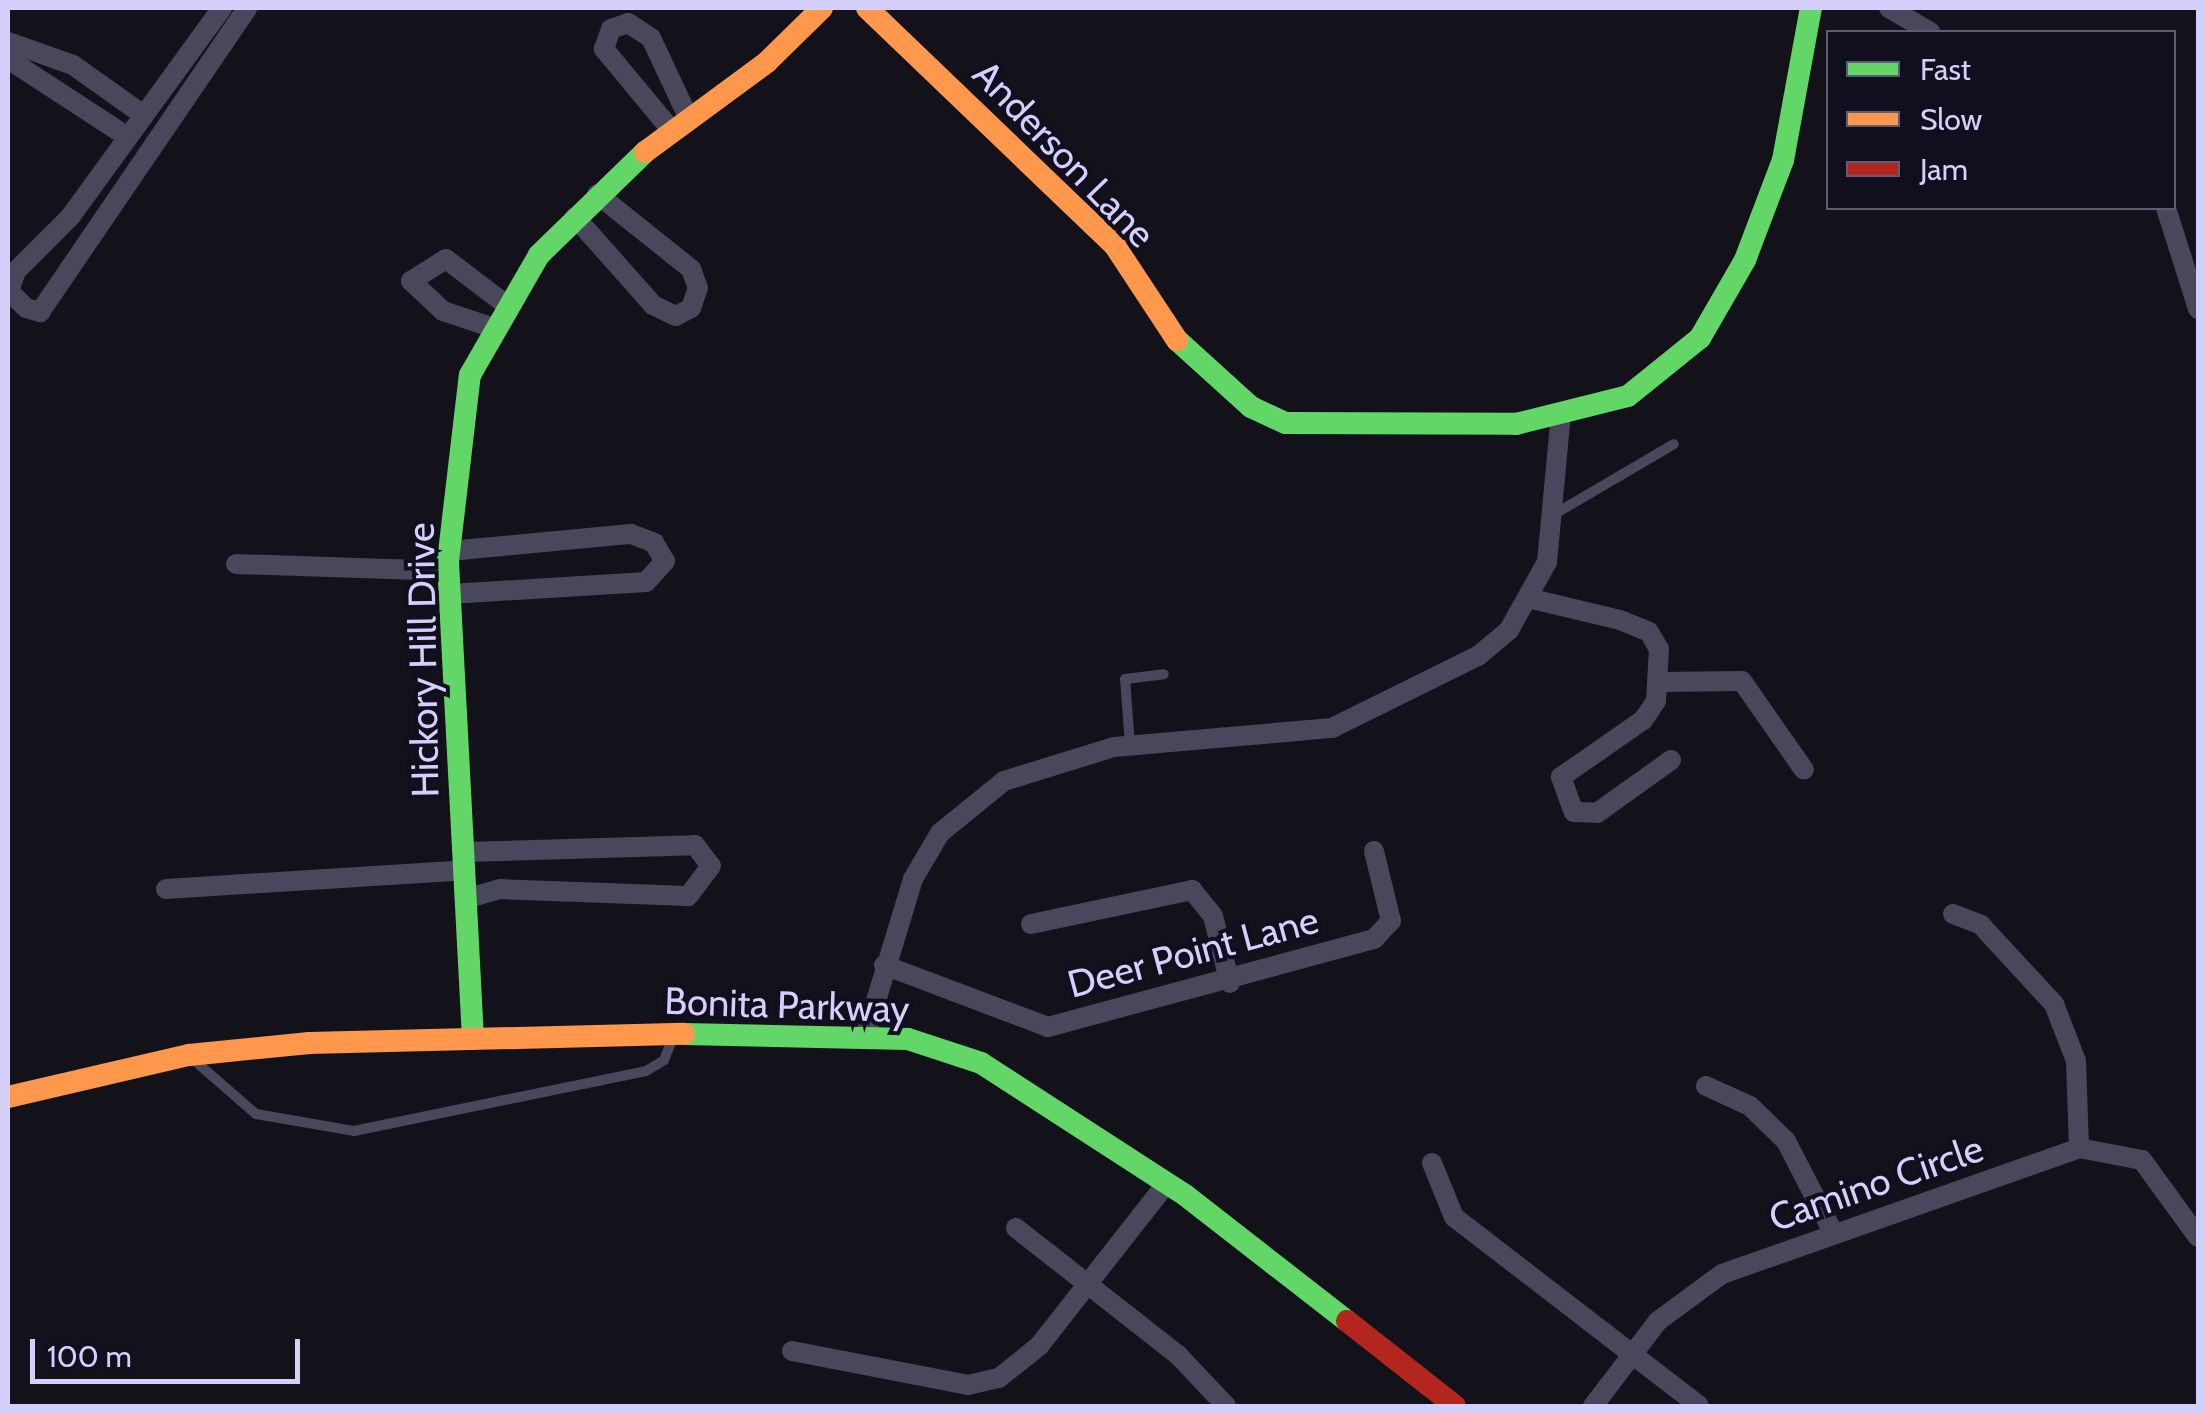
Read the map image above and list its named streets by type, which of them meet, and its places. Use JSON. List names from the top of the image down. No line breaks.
{"streets":{"street":["Anderson Lane","Hickory Hill Drive","Deer Point Lane","Bonita Parkway","Camino Circle"]},"crossings":[["Hickory Hill Drive","Bonita Parkway"]],"legend":["Fast","Slow","Jam"],"scale_bar":"100 m"}
